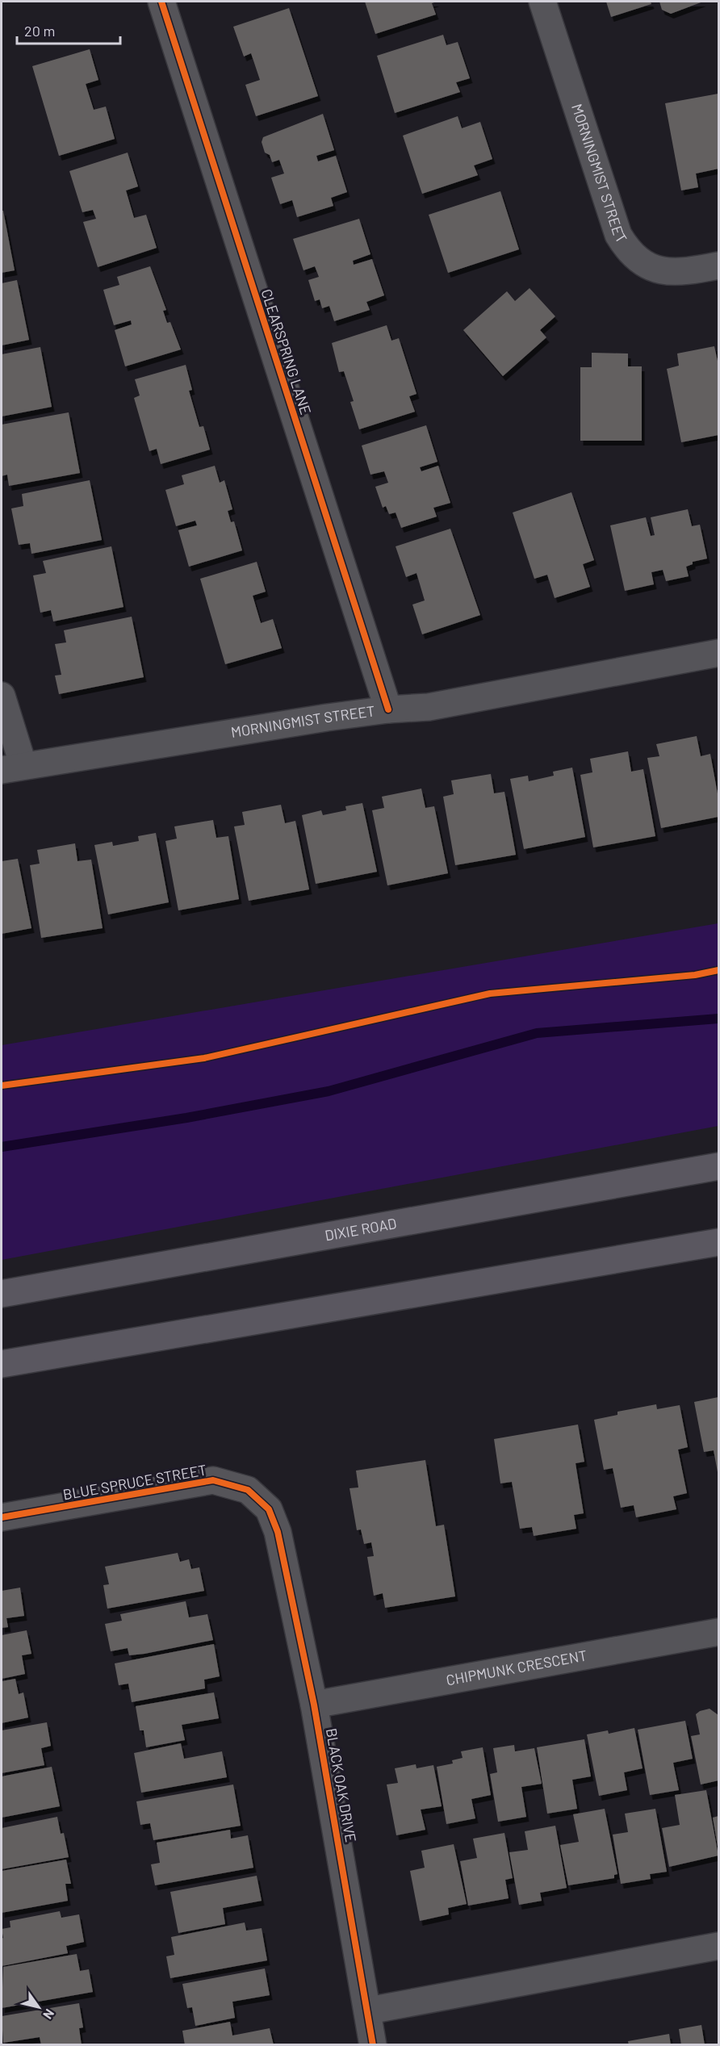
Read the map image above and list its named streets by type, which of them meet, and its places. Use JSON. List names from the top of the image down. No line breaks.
{"streets":{"main road":["DIXIE ROAD"],"street":["MORNINGMIST STREET","CLEARSPRING LANE","BLUE SPRUCE STREET","CHIPMUNK CRESCENT","BLACK OAK DRIVE"]},"crossings":[["MORNINGMIST STREET","CLEARSPRING LANE"],["BLUE SPRUCE STREET","BLACK OAK DRIVE"],["CHIPMUNK CRESCENT","BLACK OAK DRIVE"]],"scale_bar":"20 m","north":"bottom right"}
